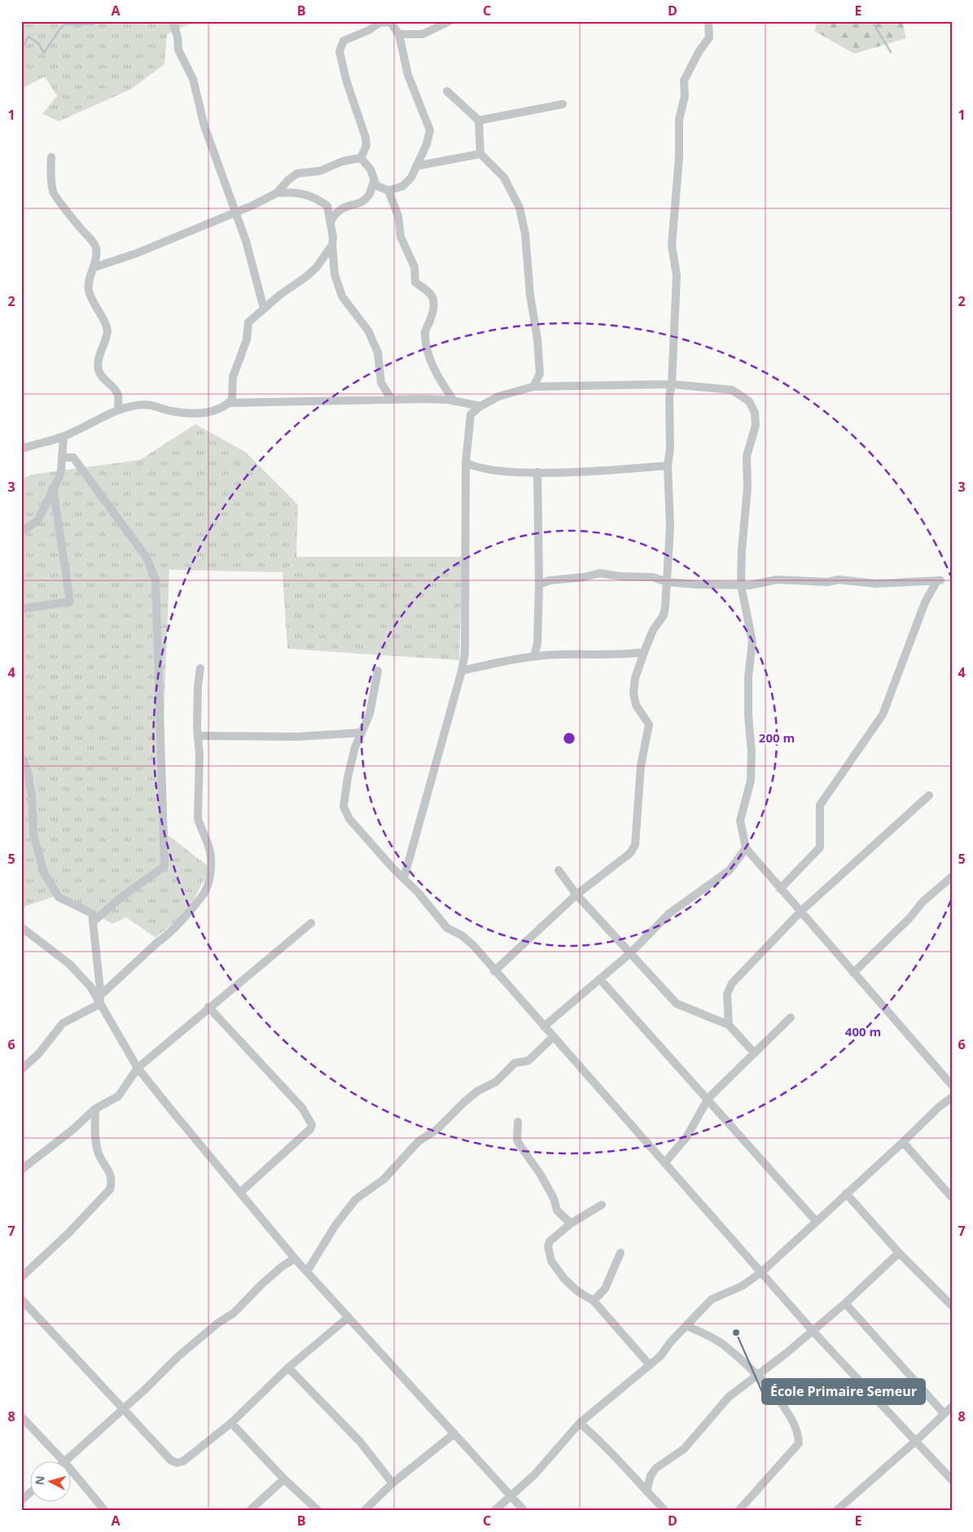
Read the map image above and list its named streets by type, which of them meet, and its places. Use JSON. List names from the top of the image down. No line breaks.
{"places":["École Primaire Semeur"],"north":"left","grid":{"columns":["A","B","C","D","E"],"rows":["1","2","3","4","5","6","7","8"]},"rings":["200 m","400 m"]}
